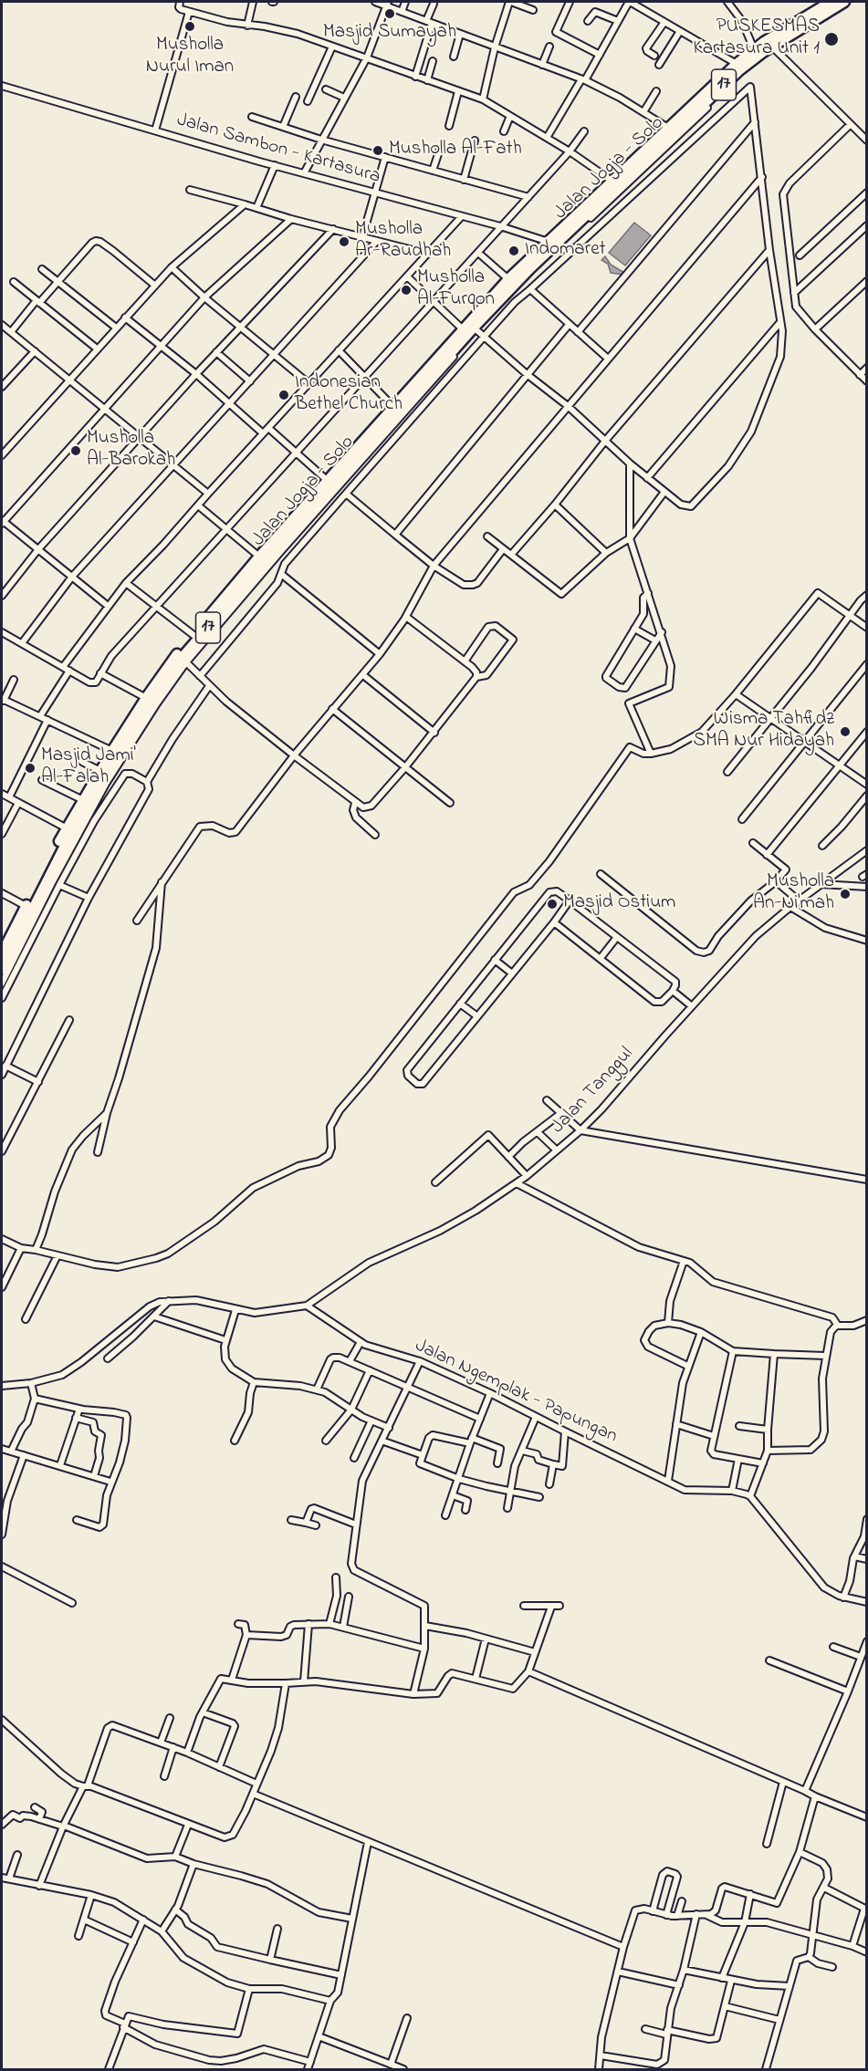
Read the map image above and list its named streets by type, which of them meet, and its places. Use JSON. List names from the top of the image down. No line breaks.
{"streets":{"highway":["17","Jalan Jogja - Solo"],"street":["Jalan Sambon - Kartasura","Jalan Tanggul","Jalan Ngemplak - Papungan"]},"crossings":[["Jalan Sambon - Kartasura","Jalan Jogja - Solo"],["Jalan Tanggul","Jalan Ngemplak - Papungan"]],"places":["Masjid Sumayah","Musholla Nurul Iman","PUSKESMAS Kartasura Unit 1","Musholla Al-Fath","Musholla Ar-Raudhah","Indomaret","Musholla Al-Furqon","Indonesian Bethel Church","Musholla Al-Barokah","Wisma Tahfidz SMA Nur Hidayah","Masjid Jami' Al-Falah","Musholla An-Ni'mah","Masjid Ostium"]}
